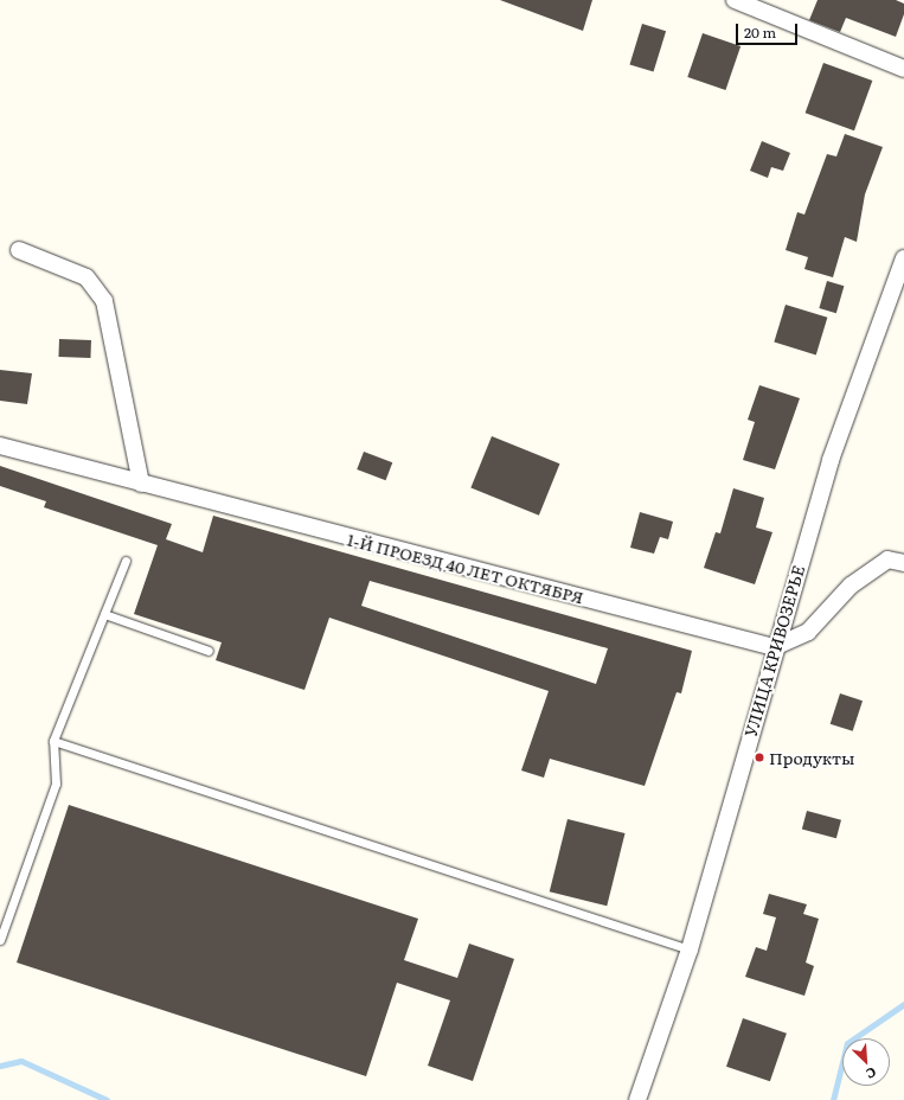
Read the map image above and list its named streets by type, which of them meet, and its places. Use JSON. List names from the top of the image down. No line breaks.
{"streets":{"street":["1-Й ПРОЕЗД 40 ЛЕТ ОКТЯБРЯ","УЛИЦА КРИВОЗЕРЬЕ"]},"crossings":[["1-Й ПРОЕЗД 40 ЛЕТ ОКТЯБРЯ","УЛИЦА КРИВОЗЕРЬЕ"]],"places":["Продукты"],"scale_bar":"20 m","north":"bottom right"}
